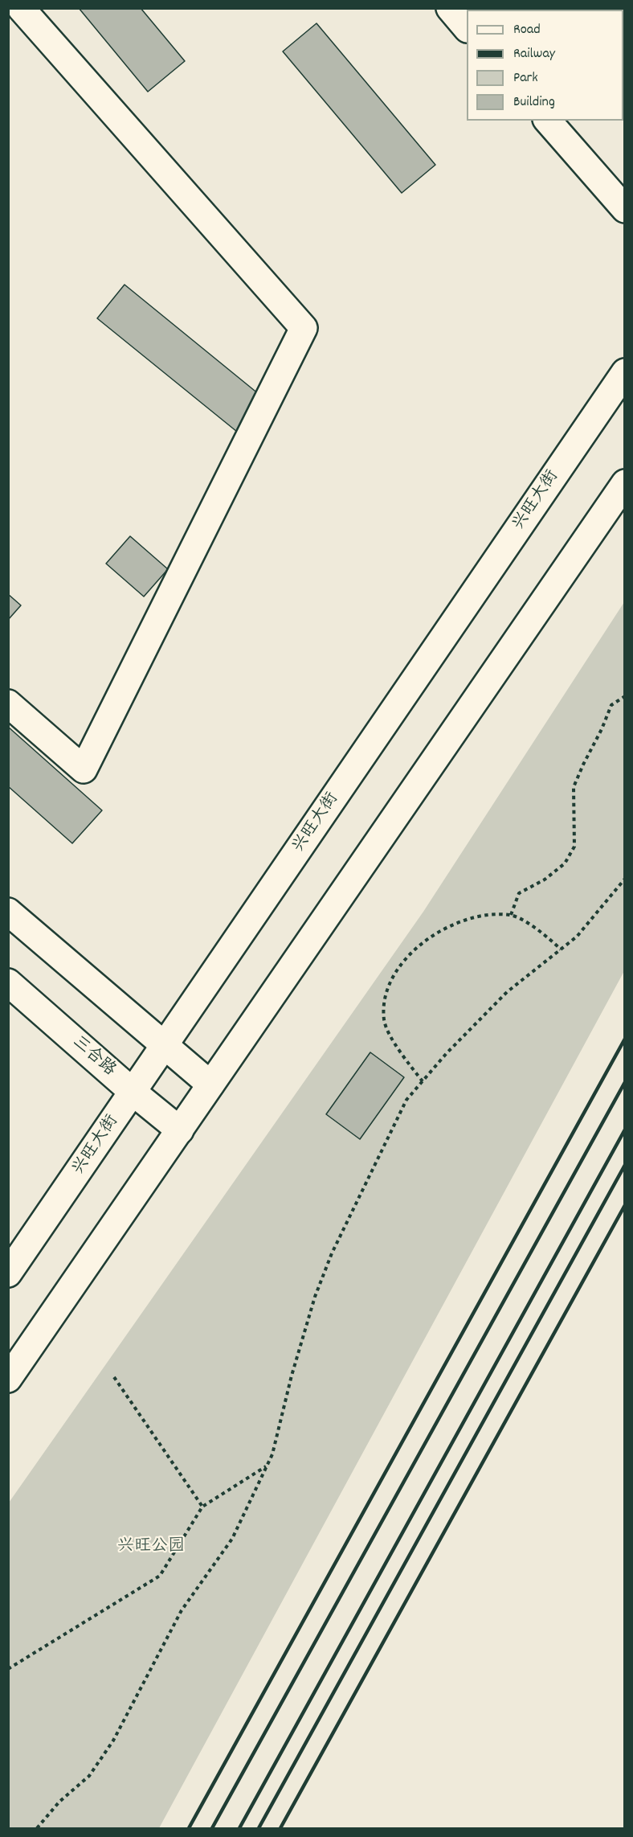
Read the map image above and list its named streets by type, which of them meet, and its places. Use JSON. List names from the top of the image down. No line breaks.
{"streets":{"main road":["兴旺大街","三合路"]},"crossings":[["兴旺大街","三合路"]],"parks":["兴旺公园"],"legend":["Road","Railway","Park","Building"]}
